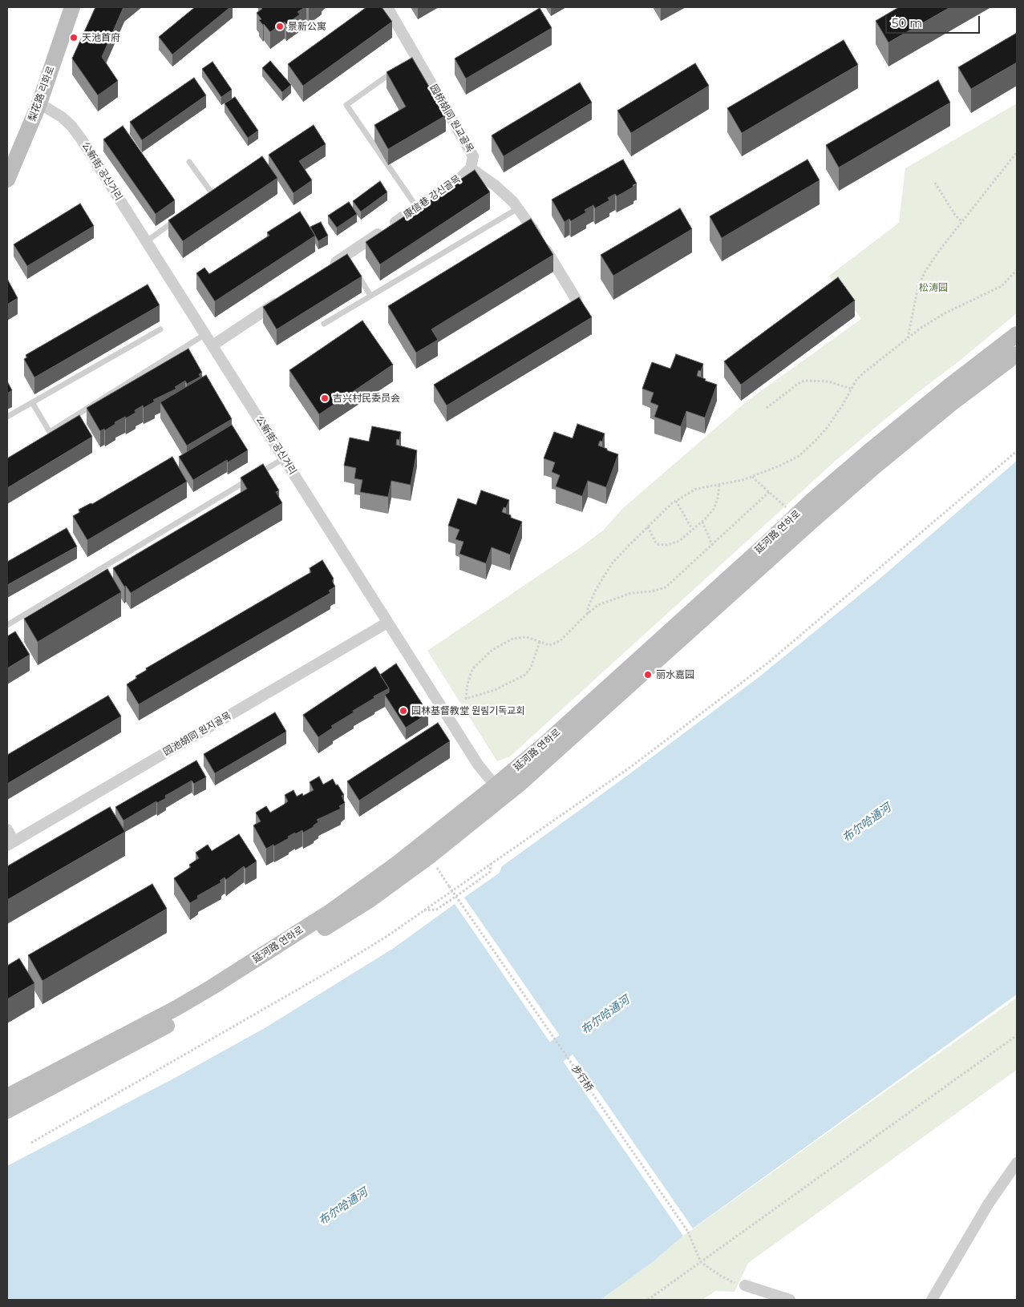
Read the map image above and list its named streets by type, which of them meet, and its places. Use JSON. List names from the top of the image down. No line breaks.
{"streets":{"main road":["梨花路 리화로","延河路 연하로"],"street":["园桥胡同 원교골목","公新街 공신거리","康信巷 강신골목","园池胡同 원지골목"],"path":["步行桥"]},"crossings":[["梨花路 리화로","公新街 공신거리"],["园桥胡同 원교골목","康信巷 강신골목"],["公新街 공신거리","延河路 연하로"],["公新街 공신거리","园池胡同 원지골목"],["延河路 연하로","步行桥"]],"water":["布尔哈通河"],"parks":["松涛园"],"places":["景新公寓","天池首府","吉兴村民委员会","丽水嘉园","园林基督教堂 원림기독교회"],"scale_bar":"50 m"}
